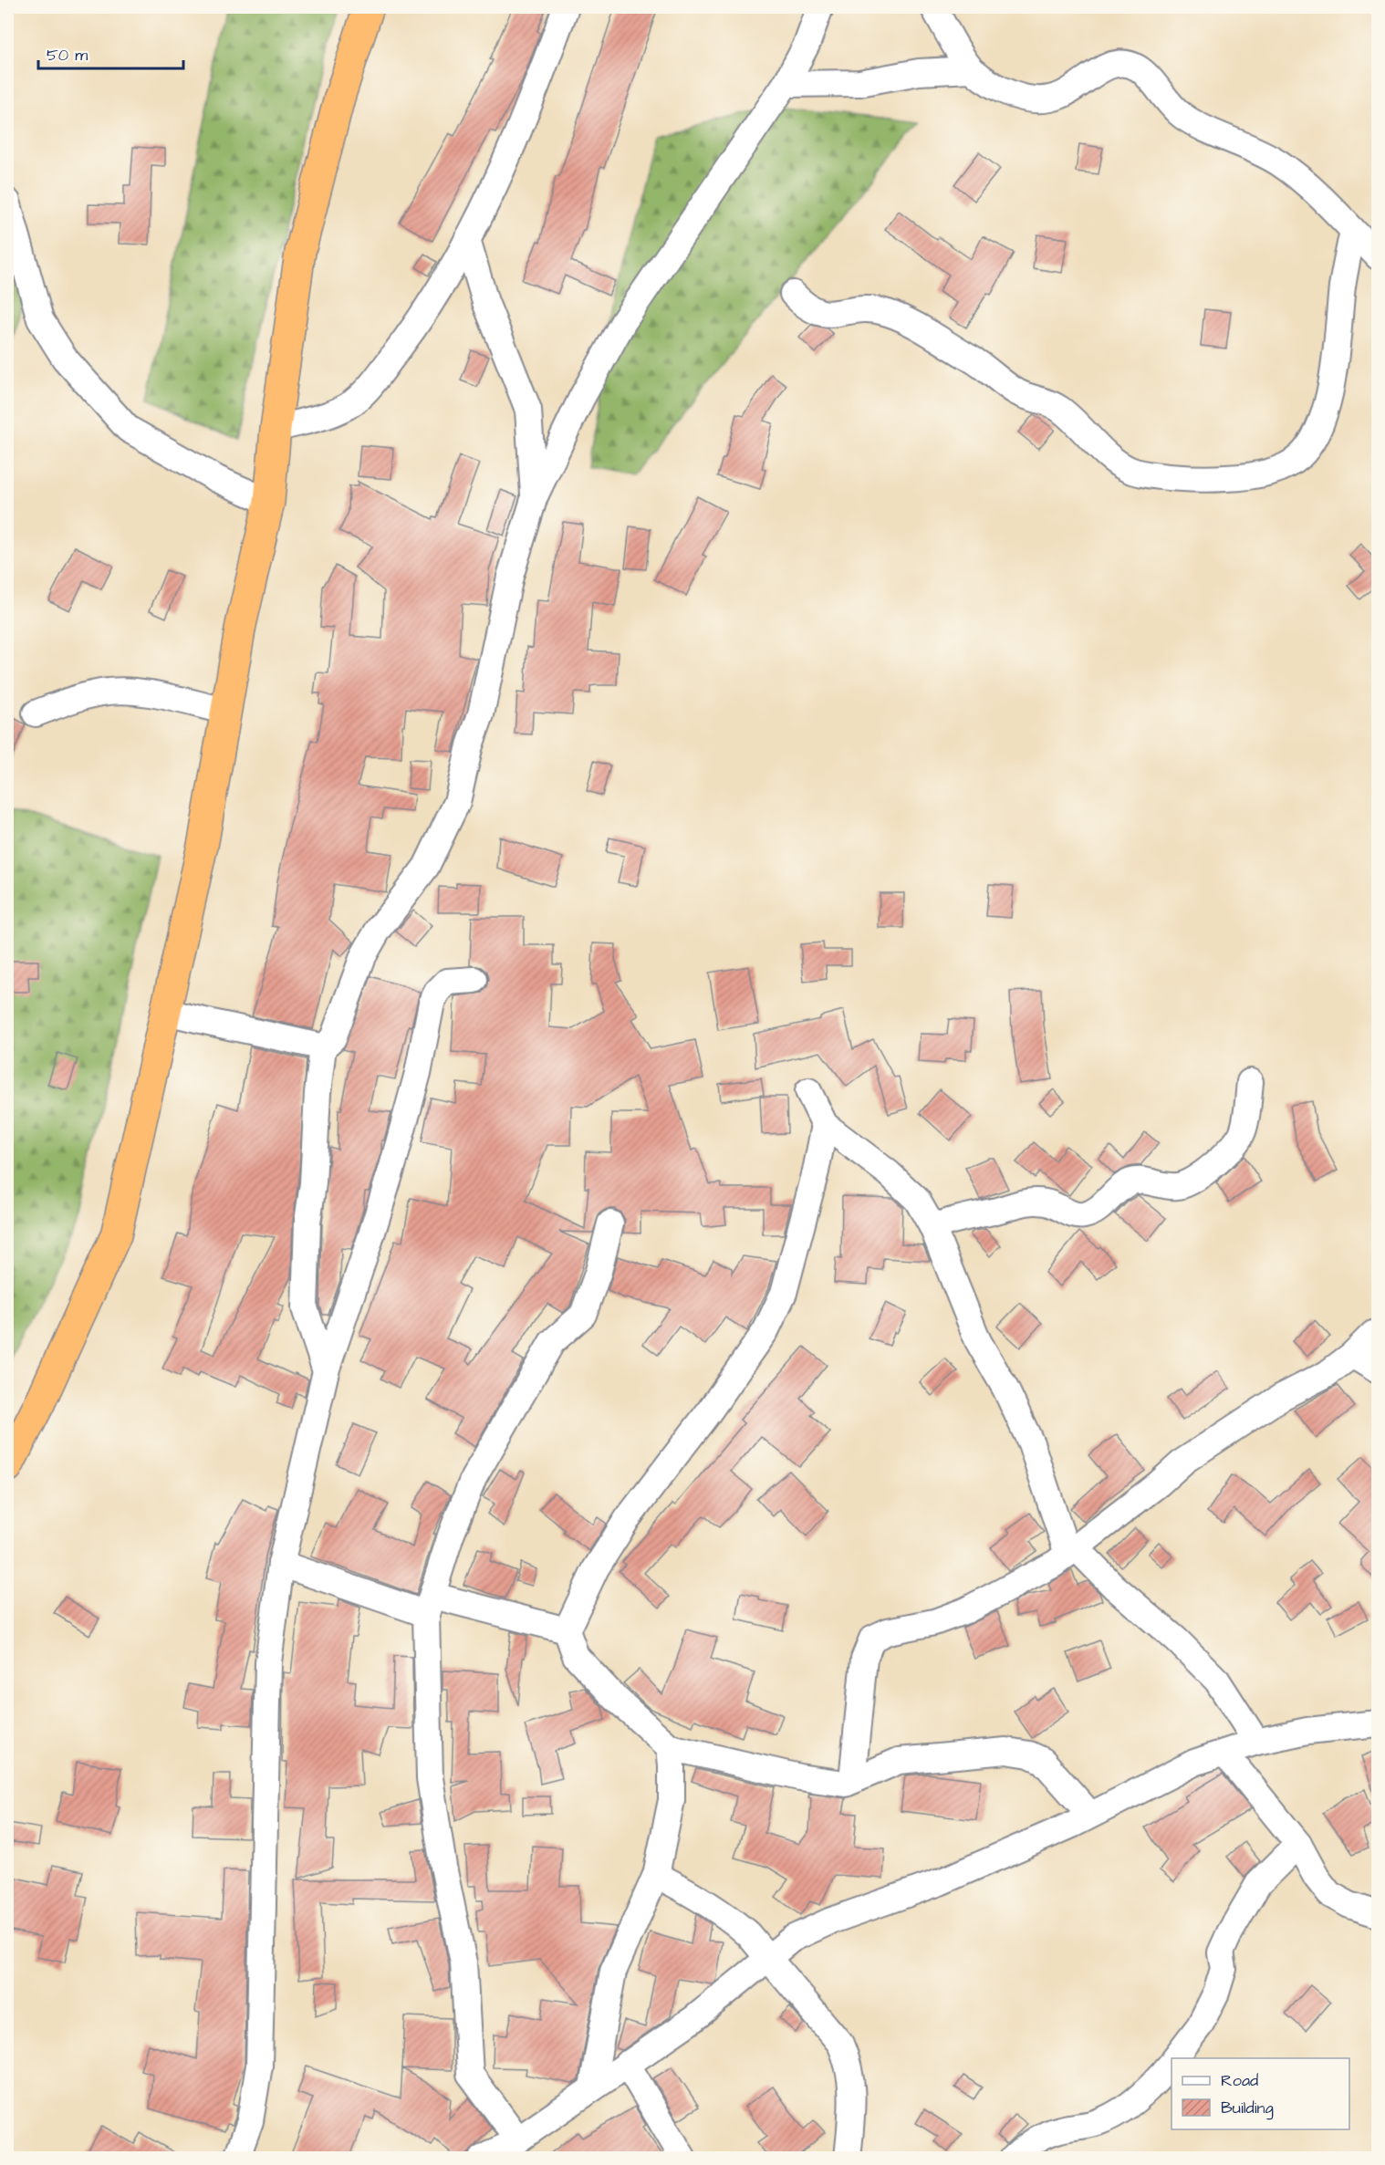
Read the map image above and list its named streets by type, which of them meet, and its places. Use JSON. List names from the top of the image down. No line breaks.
{"legend":["Road","Building"],"scale_bar":"50 m"}
